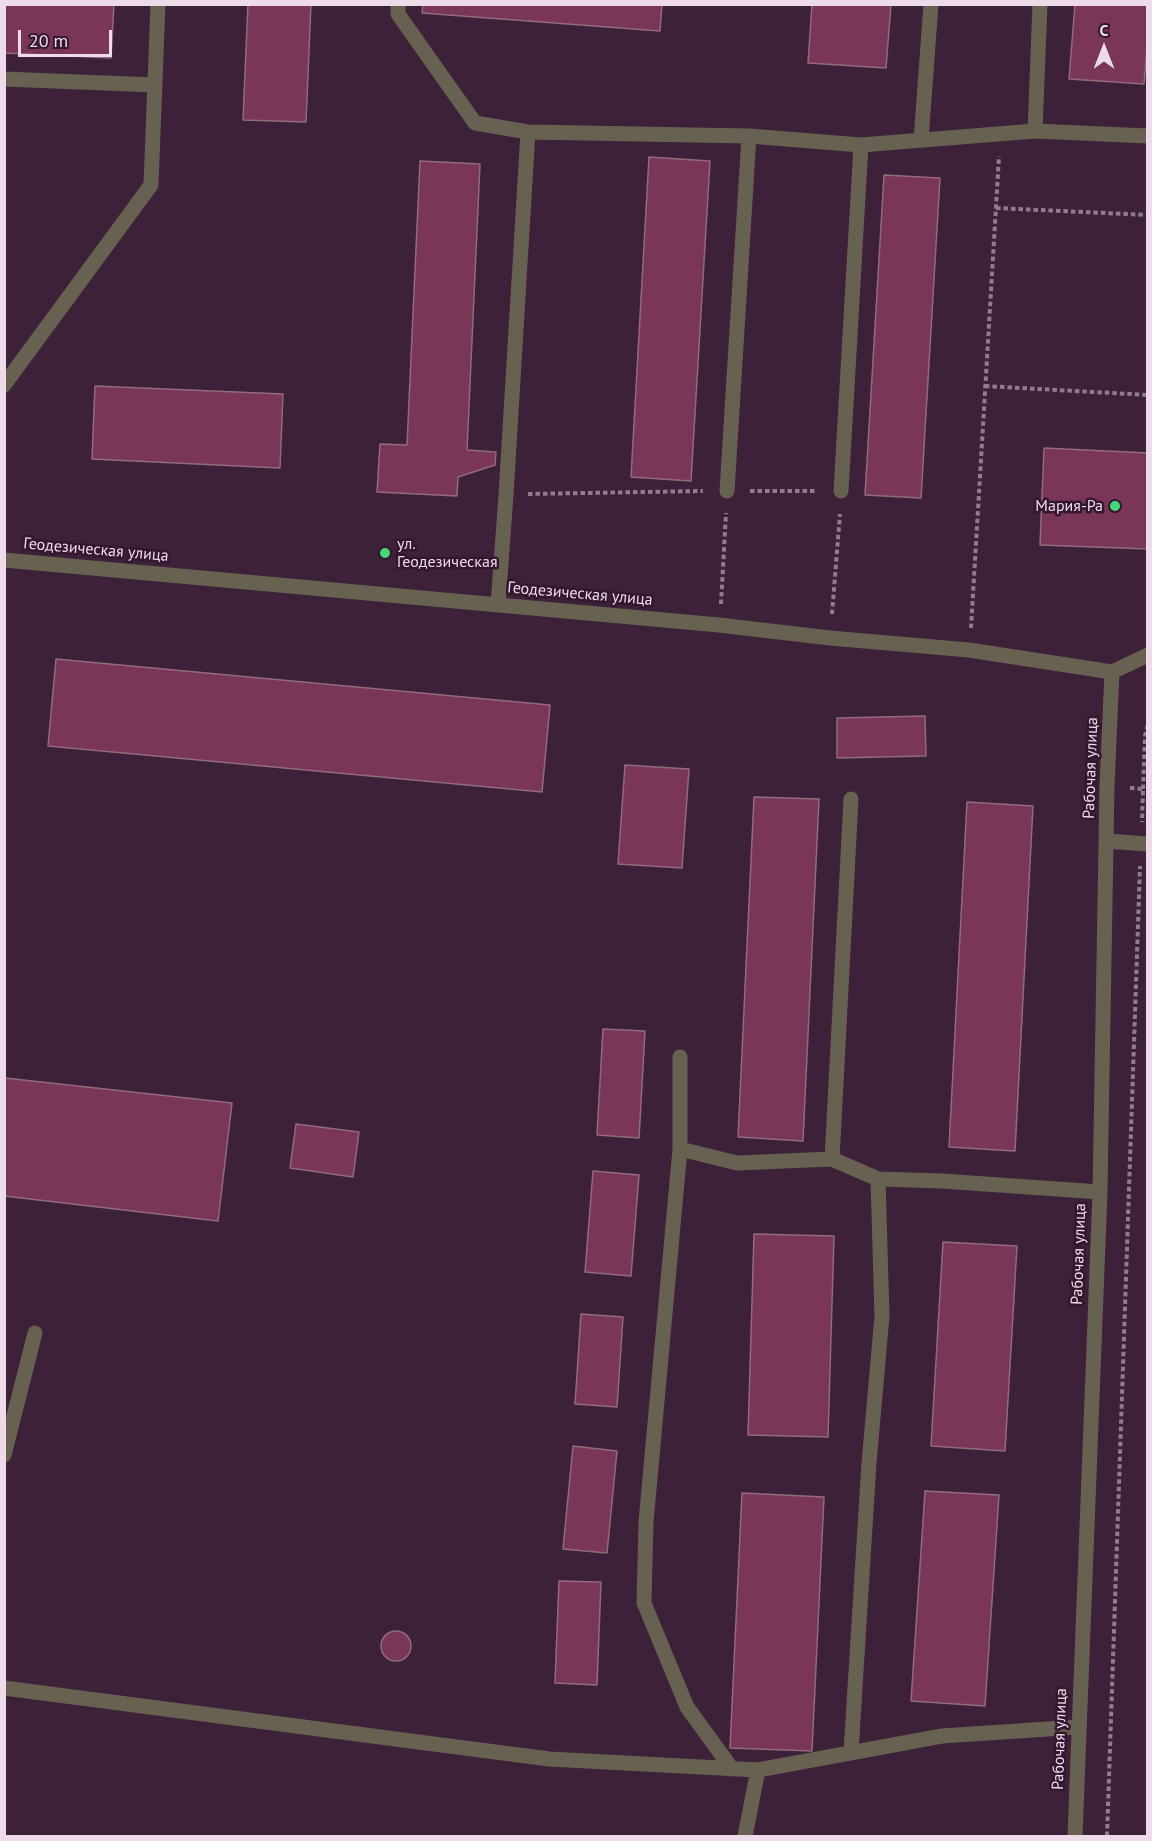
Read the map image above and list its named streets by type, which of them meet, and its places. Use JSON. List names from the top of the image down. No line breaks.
{"streets":{"street":["Геодезическая улица","Рабочая улица"]},"crossings":[["Геодезическая улица","Рабочая улица"]],"places":["Мария-Ра","ул. Геодезическая"],"scale_bar":"20 m","north":"top"}
